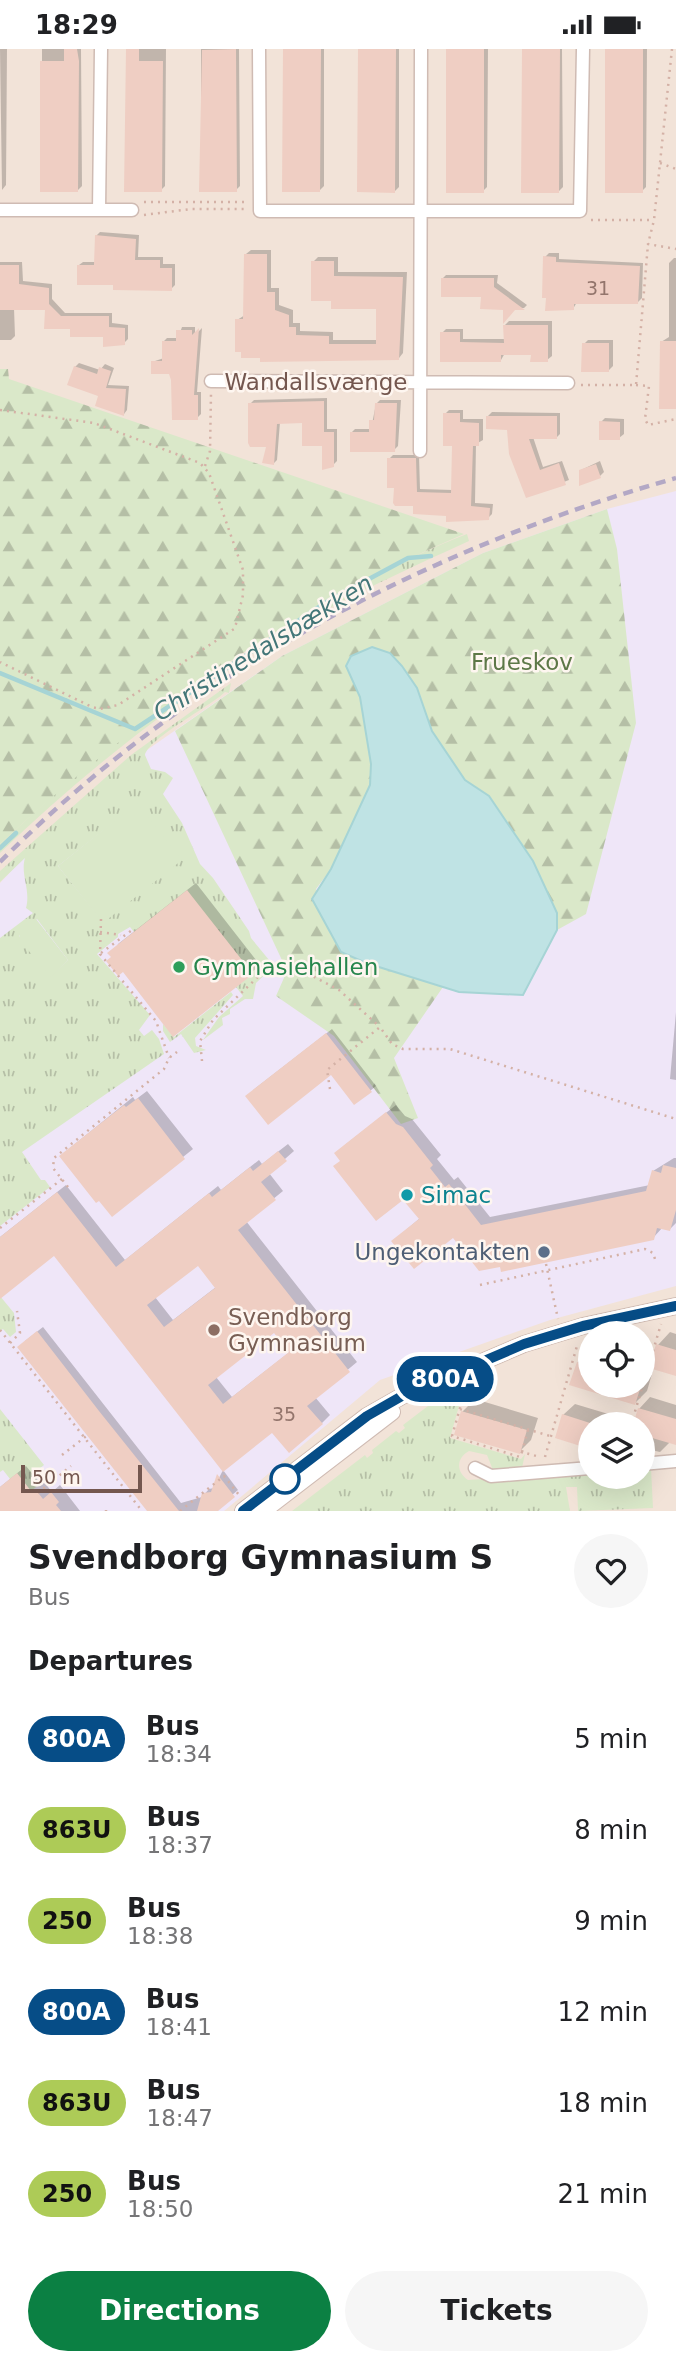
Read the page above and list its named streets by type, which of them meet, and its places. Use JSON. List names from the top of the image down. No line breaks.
{"streets":{"street":["Wandallsvænge"]},"water":["Christinedalsbækken"],"parks":["Frueskov"],"places":["Gymnasiehallen","Simac","Ungekontakten","Svendborg Gymnasium"],"lines":["bus line 800A"],"house_numbers":["31","35"],"scale_bar":"50 m","page":{"status":"18:29","on_map":"800A","scale":"50 m","heading":[["Svendborg Gymnasium S","Bus"],"Departures"],"list":[{"mark":"800A","name":"Bus","note":"18:34","value":"5 min"},{"mark":"863U","name":"Bus","note":"18:37","value":"8 min"},{"mark":"250","name":"Bus","note":"18:38","value":"9 min"},{"mark":"800A","name":"Bus","note":"18:41","value":"12 min"},{"mark":"863U","name":"Bus","note":"18:47","value":"18 min"},{"mark":"250","name":"Bus","note":"18:50","value":"21 min"}],"buttons":["Directions","Tickets"]}}
